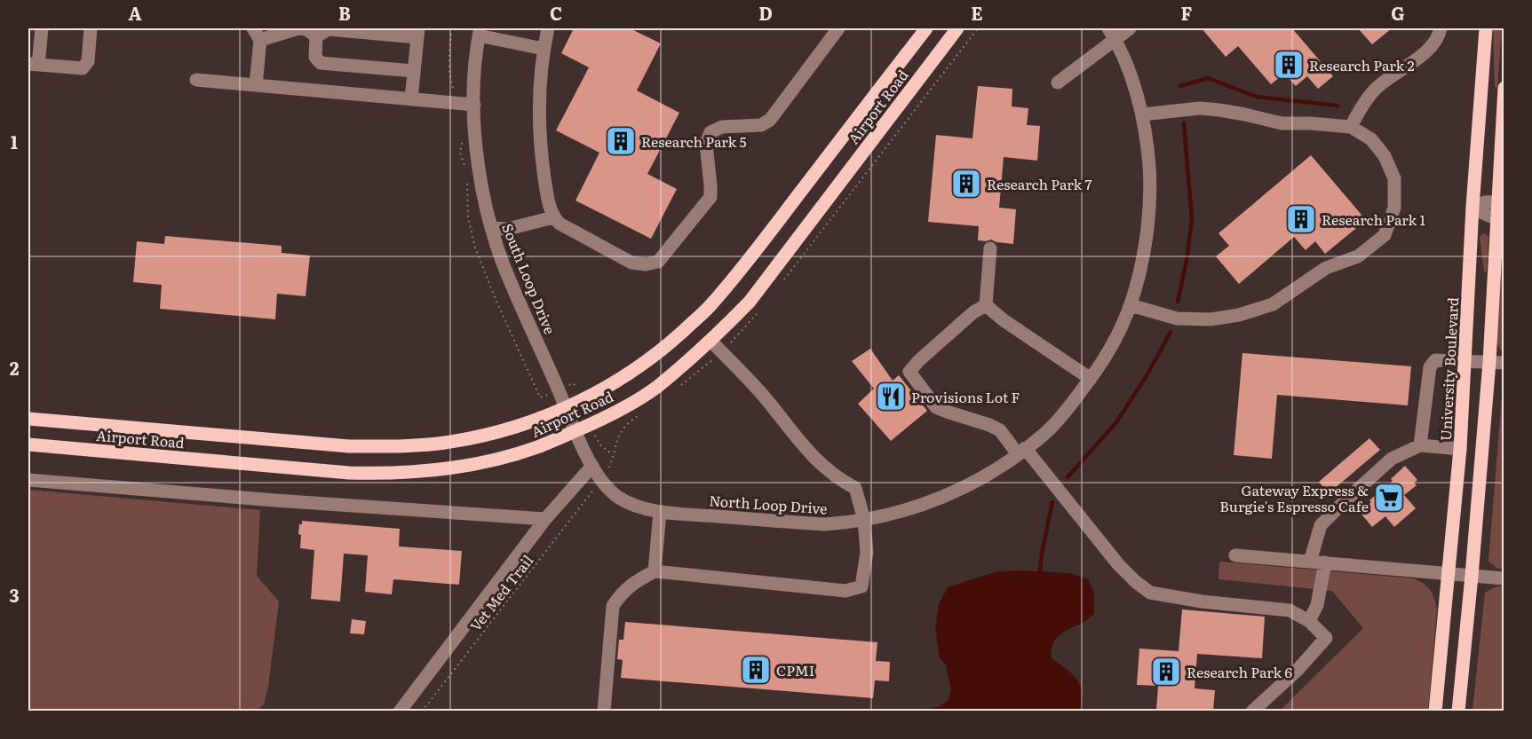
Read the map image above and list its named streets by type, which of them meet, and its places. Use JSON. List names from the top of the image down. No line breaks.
{"streets":{"main road":["Airport Road","University Boulevard"],"street":["South Loop Drive","North Loop Drive"],"path":["Vet Med Trail"]},"crossings":[["Airport Road","South Loop Drive"],["Airport Road","North Loop Drive"],["South Loop Drive","North Loop Drive"]],"places":{"building":["Research Park 2","Research Park 5","Research Park 7","Research Park 1","CPMI","Research Park 6"],"restaurant":["Provisions Lot F"],"supermarket":["Gateway Express & Burgie's Espresso Cafe"]},"grid":{"columns":["A","B","C","D","E","F","G"],"rows":["1","2","3"]}}
